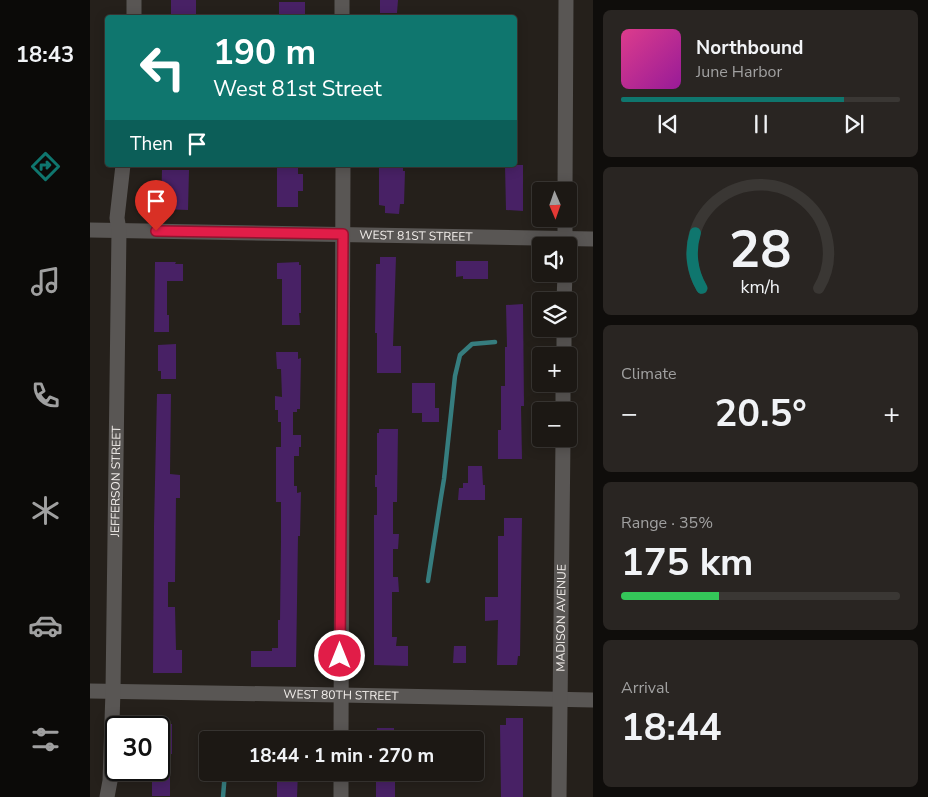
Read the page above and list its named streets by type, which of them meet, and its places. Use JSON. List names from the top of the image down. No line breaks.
{"streets":{"street":["WEST 81ST STREET","JEFFERSON STREET","MADISON AVENUE","WEST 80TH STREET"]},"crossings":[["WEST 81ST STREET","JEFFERSON STREET"],["JEFFERSON STREET","WEST 80TH STREET"],["MADISON AVENUE","WEST 80TH STREET"]],"north":"bottom","page":{"tabs":"18:43","turn":["190 m","West 81st Street"],"song":["Northbound","June Harbor"],"then":"Then","map_buttons":["+","−"],"tile":["Climate",["Range · 35%","175 km"],["Arrival","18:44"]],"heat":["−","20.5°","+"],"limit":"30","trip":"18:44 · 1 min · 270 m","gauge":["28","km/h"]}}
